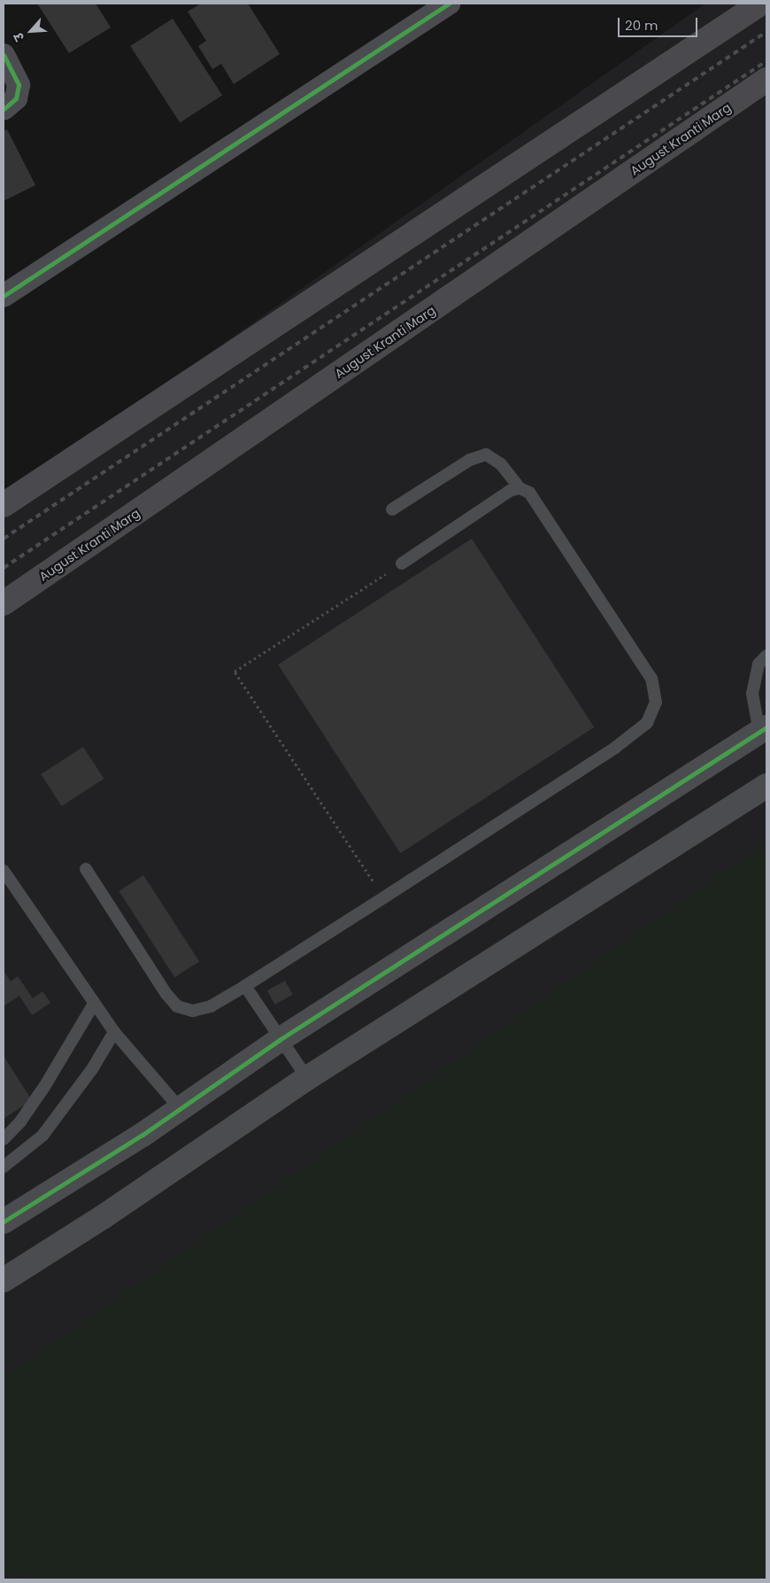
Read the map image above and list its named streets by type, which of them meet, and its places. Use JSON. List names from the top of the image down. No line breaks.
{"streets":{"main road":["August Kranti Marg"]},"scale_bar":"20 m","north":"bottom left"}
